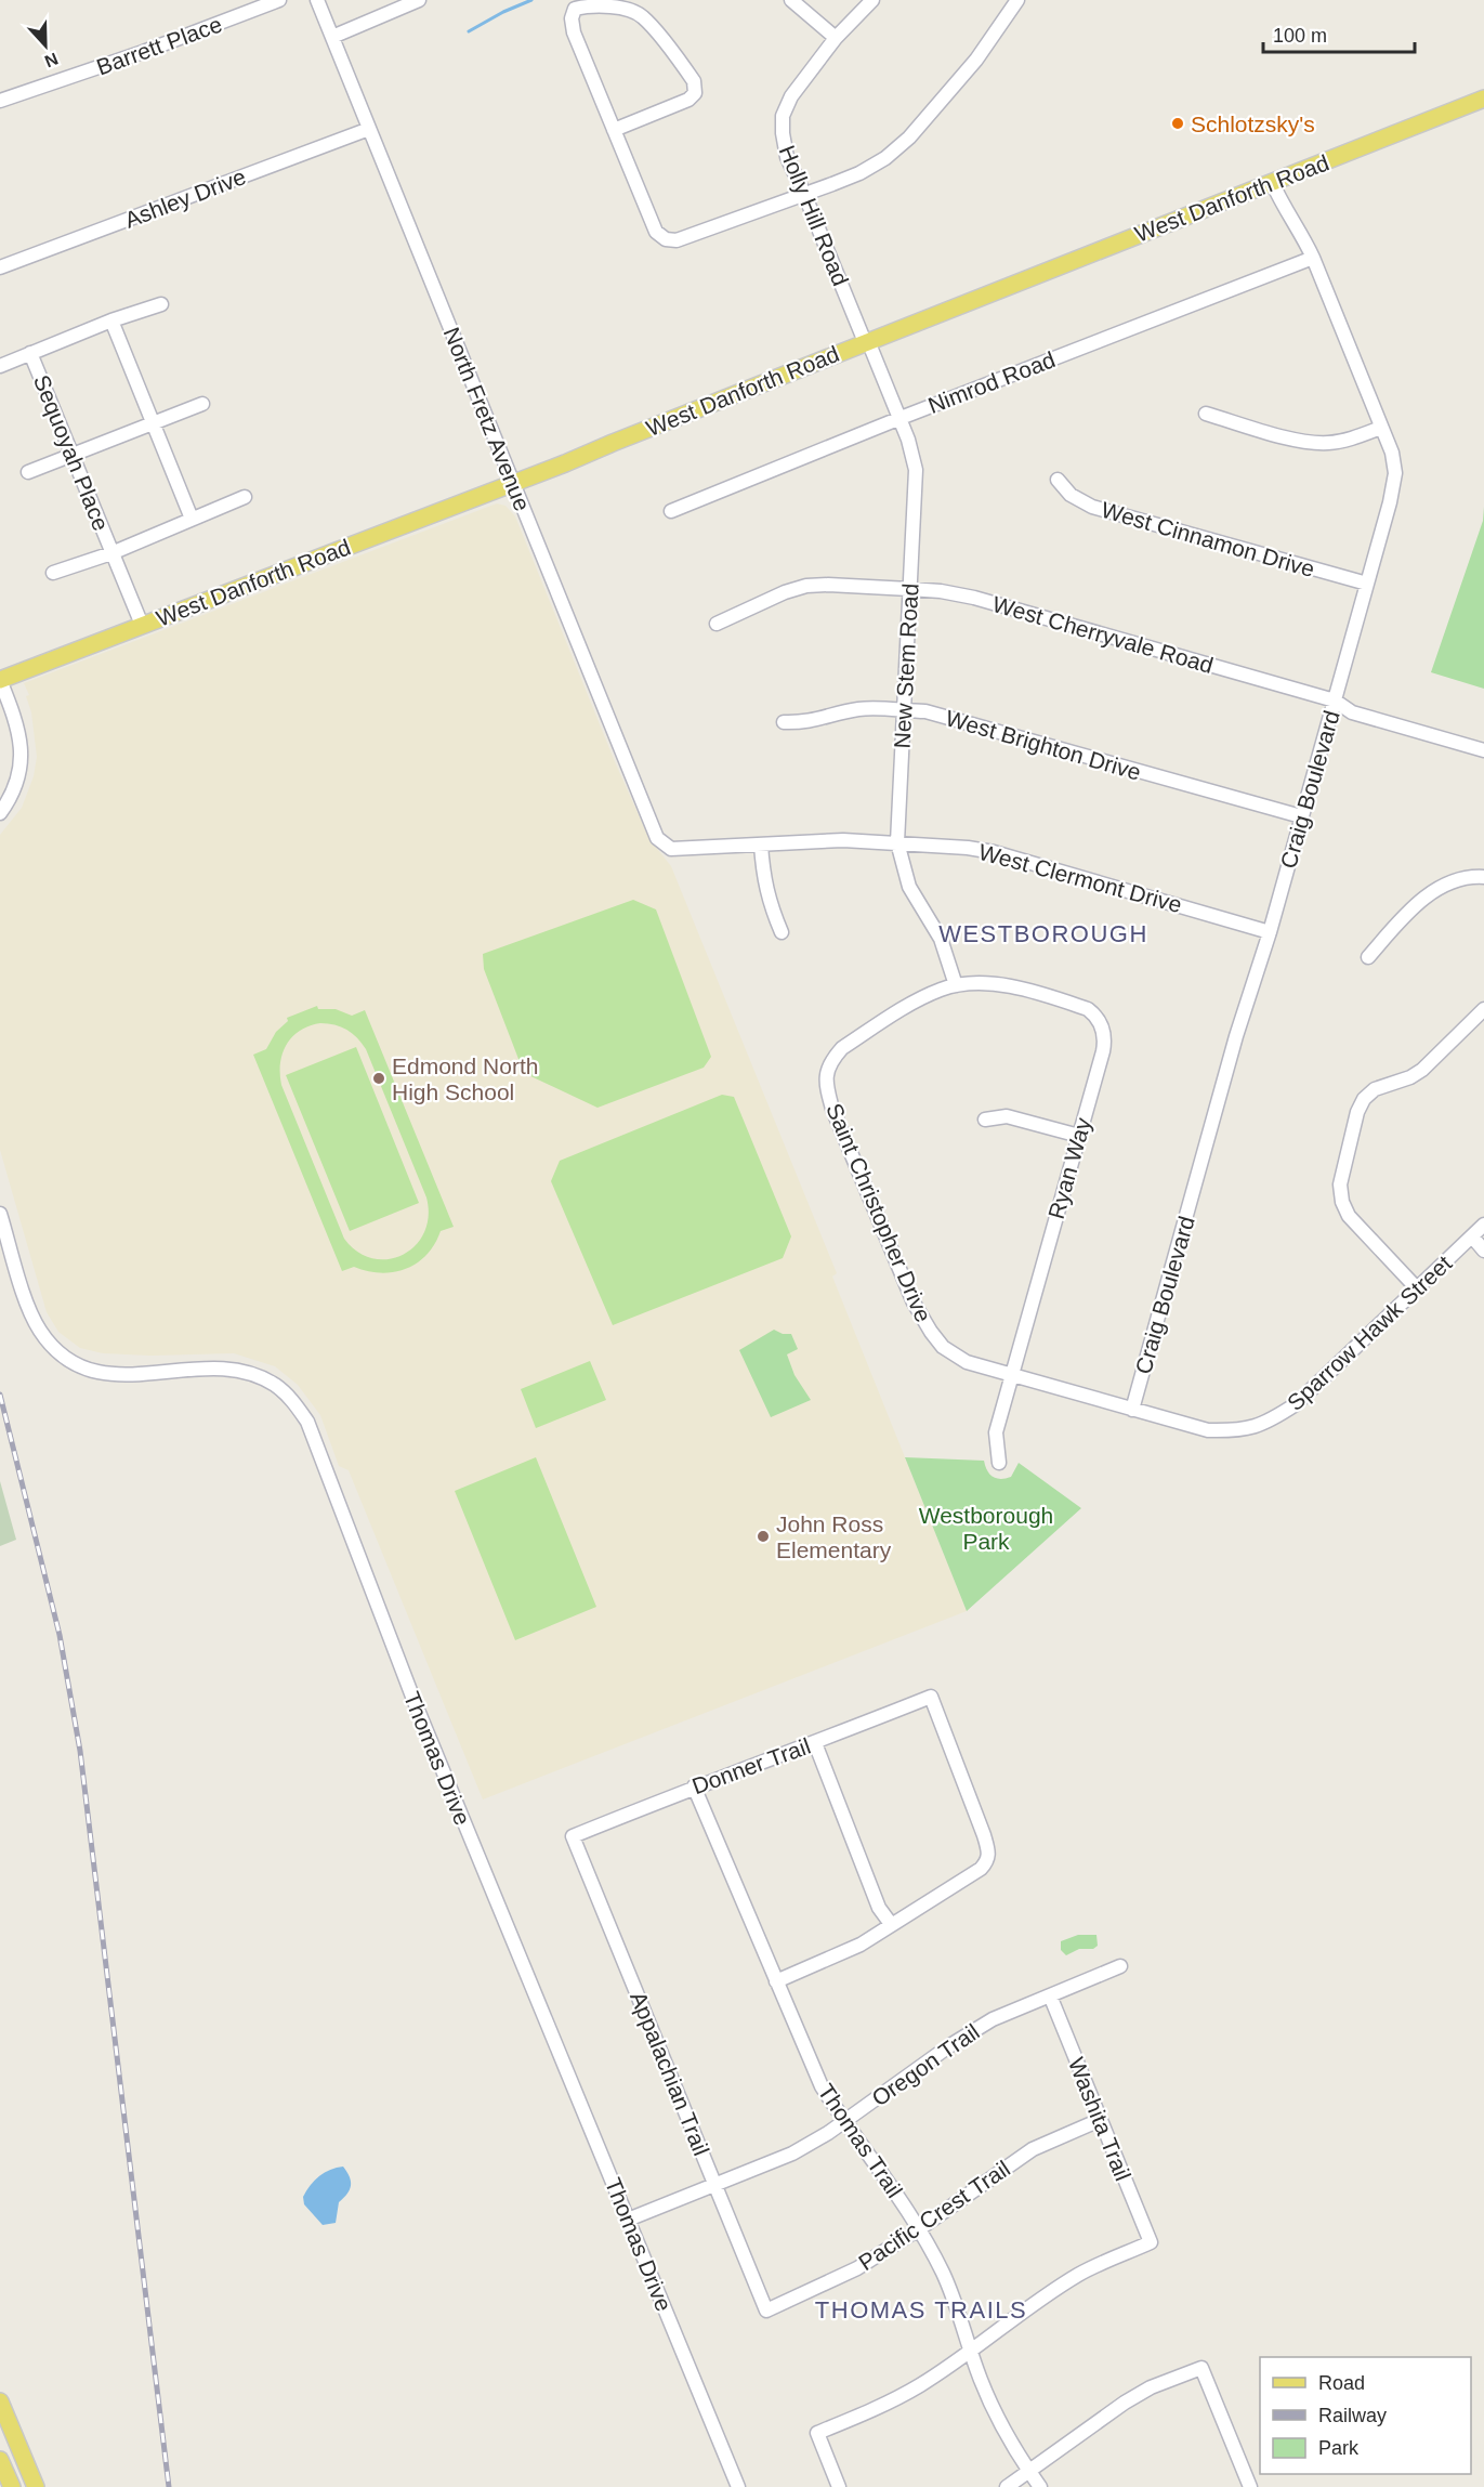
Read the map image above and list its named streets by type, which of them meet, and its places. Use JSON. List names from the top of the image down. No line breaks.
{"streets":{"main road":["West Danforth Road"],"street":["Barrett Place","Ashley Drive","Holly Hill Road","Nimrod Road","North Fretz Avenue","Sequoyah Place","West Cinnamon Drive","West Cherryvale Road","New Stem Road","West Brighton Drive","Craig Boulevard","West Clermont Drive","Ryan Way","Saint Christopher Drive","Sparrow Hawk Street","Thomas Drive","Donner Trail","Oregon Trail","Appalachian Trail","Washita Trail","Thomas Trail","Pacific Crest Trail"]},"crossings":[["Ashley Drive","North Fretz Avenue"],["West Danforth Road","Holly Hill Road"],["West Danforth Road","North Fretz Avenue"],["West Danforth Road","Sequoyah Place"],["West Danforth Road","New Stem Road"],["West Danforth Road","Craig Boulevard"],["Holly Hill Road","New Stem Road"],["Nimrod Road","New Stem Road"],["Nimrod Road","Craig Boulevard"],["North Fretz Avenue","West Clermont Drive"],["West Cinnamon Drive","Craig Boulevard"],["West Cherryvale Road","New Stem Road"],["West Cherryvale Road","Craig Boulevard"],["New Stem Road","West Brighton Drive"],["New Stem Road","West Clermont Drive"],["New Stem Road","Ryan Way"],["New Stem Road","Saint Christopher Drive"],["West Brighton Drive","Craig Boulevard"],["Craig Boulevard","West Clermont Drive"],["Craig Boulevard","Saint Christopher Drive"],["Craig Boulevard","Sparrow Hawk Street"],["Ryan Way","Saint Christopher Drive"],["Saint Christopher Drive","Sparrow Hawk Street"],["Thomas Drive","Oregon Trail"],["Donner Trail","Appalachian Trail"],["Donner Trail","Thomas Trail"],["Oregon Trail","Appalachian Trail"],["Oregon Trail","Washita Trail"],["Oregon Trail","Thomas Trail"],["Appalachian Trail","Pacific Crest Trail"],["Washita Trail","Thomas Trail"],["Washita Trail","Pacific Crest Trail"],["Thomas Trail","Pacific Crest Trail"]],"districts":["WESTBOROUGH","THOMAS TRAILS"],"parks":["Westborough Park"],"places":["Schlotzsky's","Edmond North High School","John Ross Elementary"],"legend":["Road","Railway","Park"],"scale_bar":"100 m","north":"bottom"}
